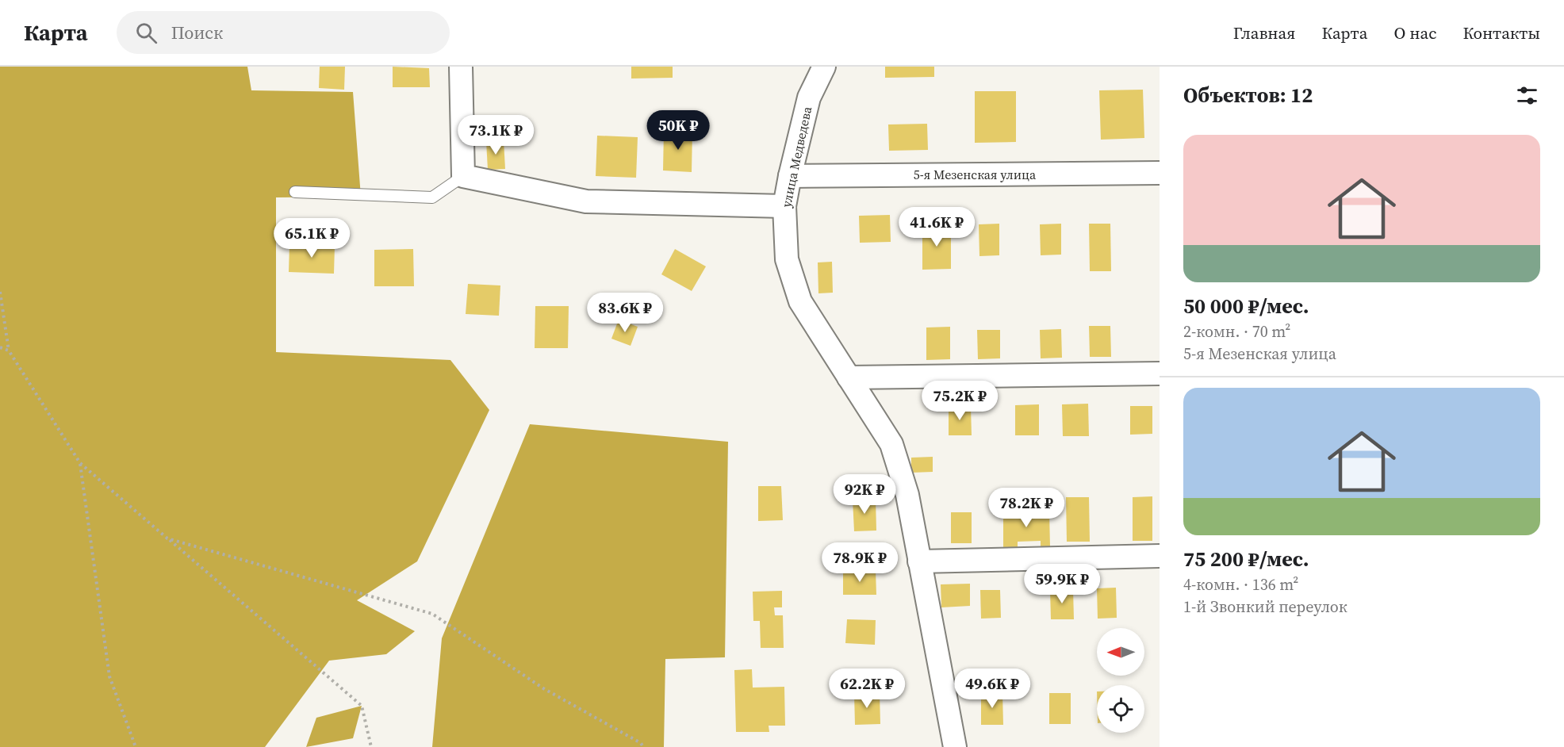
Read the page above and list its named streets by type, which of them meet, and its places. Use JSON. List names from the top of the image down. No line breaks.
{"streets":{"street":["улица Медведева","5-я Мезенская улица"]},"crossings":[["улица Медведева","5-я Мезенская улица"]],"north":"left","page":{"header":"Карта","search":"Поиск","nav":["Главная","Карта","О нас","Контакты"],"heading":"Объектов: 12","price":["50K ₽","73.1K ₽","41.6K ₽","65.1K ₽","83.6K ₽","75.2K ₽","92K ₽","78.2K ₽","78.9K ₽","59.9K ₽","62.2K ₽","49.6K ₽"],"list":[{"name":"50 000 ₽/мес.","note":"2-комн. · 70 m² · 5-я Мезенская улица"},{"name":"75 200 ₽/мес.","note":"4-комн. · 136 m² · 1-й Звонкий переулок"}]}}
